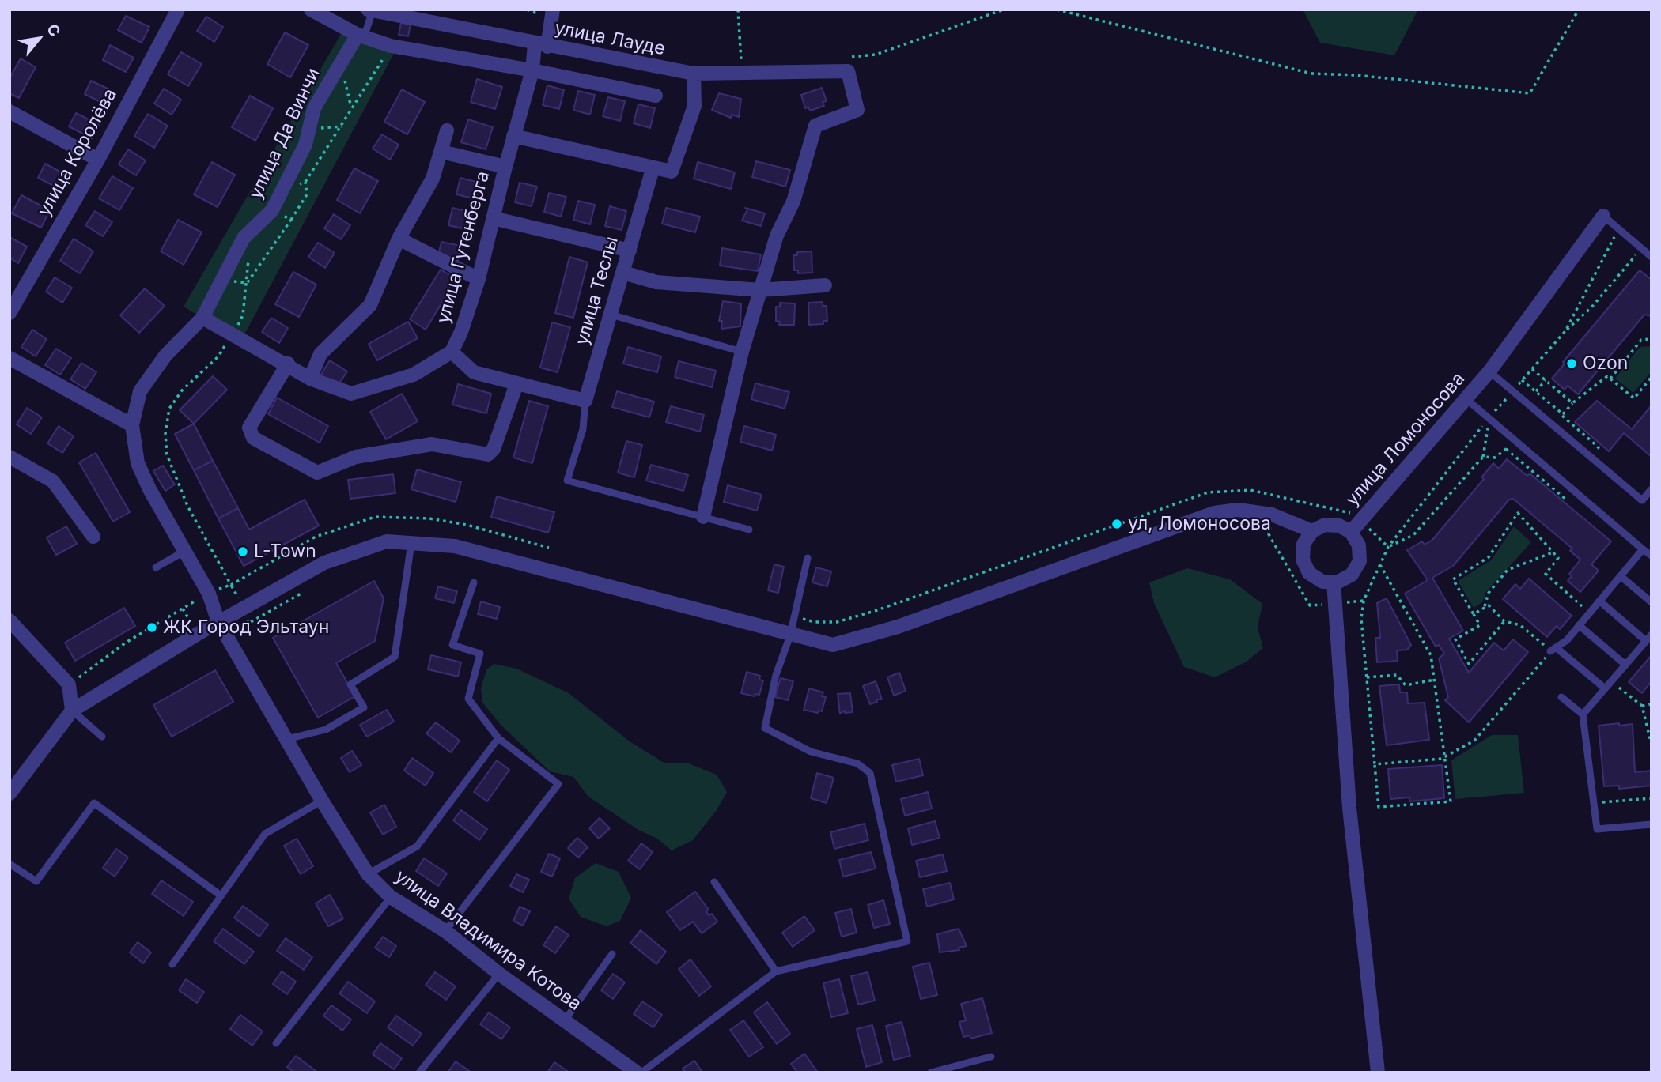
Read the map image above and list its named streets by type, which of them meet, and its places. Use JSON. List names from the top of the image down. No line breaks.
{"streets":{"street":["улица Лауде","улица Да Винчи","улица Королёва","улица Гутенберга","улица Теслы","улица Ломоносова","улица Владимира Котова"]},"crossings":[["улица Лауде","улица Да Винчи"],["улица Лауде","улица Гутенберга"],["улица Да Винчи","улица Гутенберга"],["улица Да Винчи","улица Владимира Котова"]],"places":["Ozon","ул, Ломоносова","L-Town","ЖК Город Эльтаун"],"north":"top right"}
